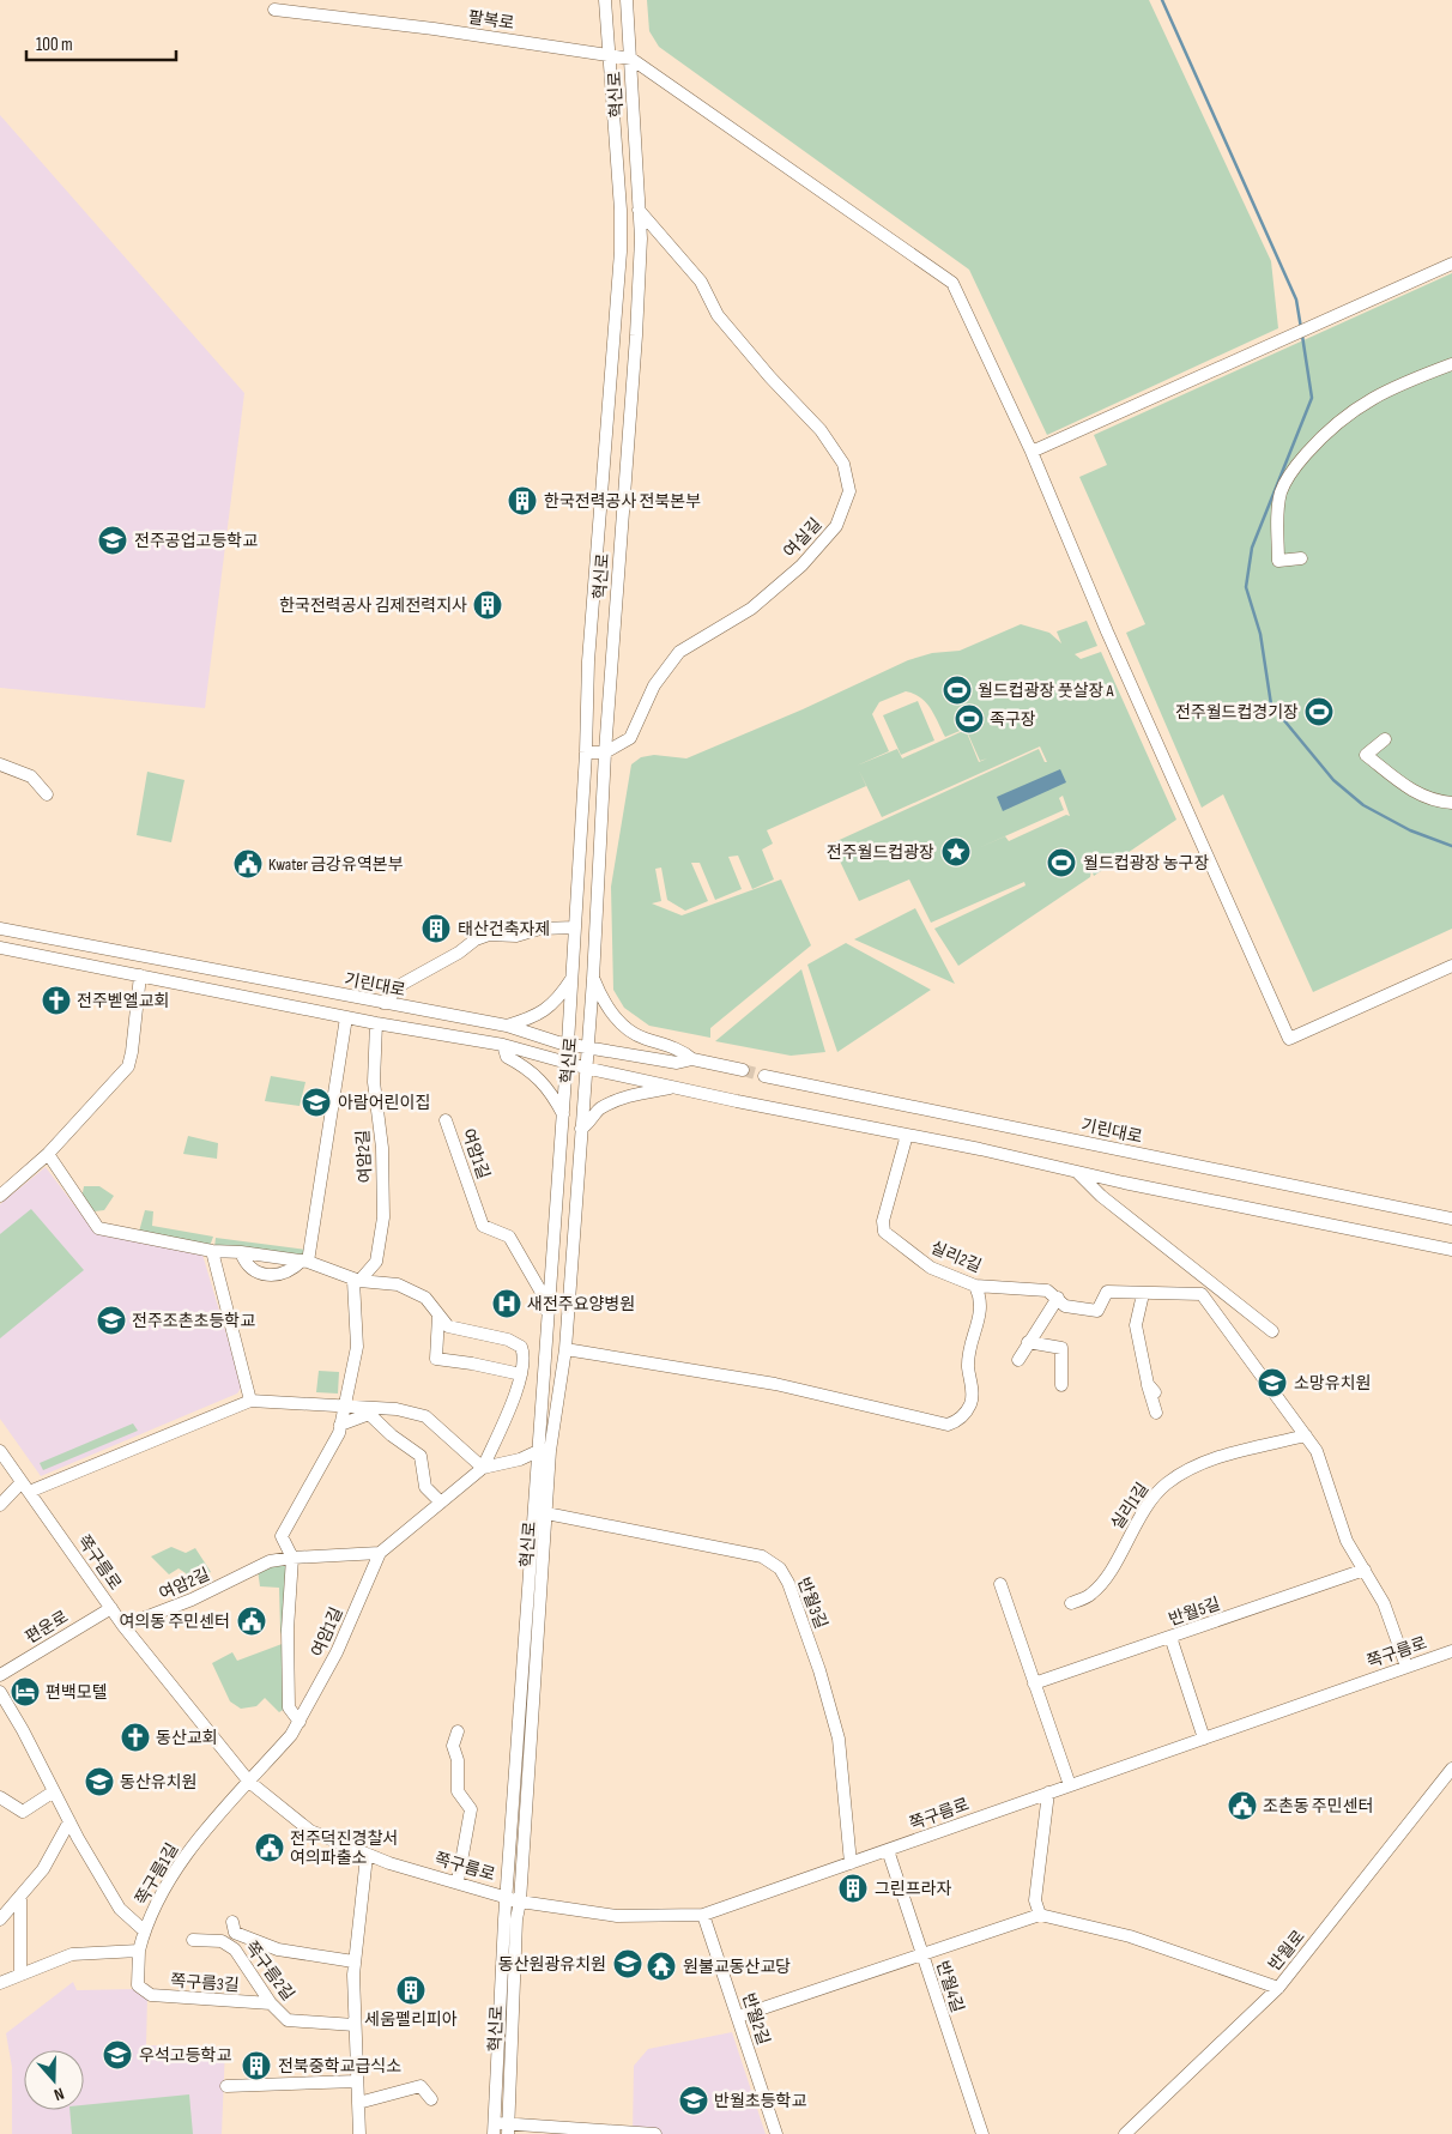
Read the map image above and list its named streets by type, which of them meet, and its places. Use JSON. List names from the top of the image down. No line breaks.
{"streets":{"street":["팔복로","혁신로","여실길","기린대로","여암1길","여암2길","실리2길","실리1길","쪽구름로","반월3길","반월5길","편운로","쪽구름1길","반월로","쪽구름2길","쪽구름3길","반월4길","반월2길"]},"crossings":[["팔복로","혁신로"],["혁신로","여실길"],["혁신로","기린대로"],["혁신로","여암1길"],["혁신로","쪽구름로"],["혁신로","반월3길"],["여암1길","여암2길"],["여암1길","쪽구름로"],["여암1길","쪽구름1길"],["여암2길","쪽구름로"],["쪽구름로","반월3길"],["쪽구름로","편운로"],["쪽구름로","쪽구름1길"],["쪽구름로","반월4길"],["쪽구름로","반월2길"],["쪽구름1길","쪽구름3길"],["쪽구름2길","쪽구름3길"]],"places":{"building":["한국전력공사 전북본부","한국전력공사 김제전력지사","태산건축자제","그린프라자","세움펠리피아","전북중학교급식소"],"school or university":["전주공업고등학교","아람어린이집","전주조촌초등학교","소망유치원","동산유치원","동산원광유치원","우석고등학교","반월초등학교"],"sports":["월드컵광장 풋살장 A","전주월드컵경기장","족구장","월드컵광장 농구장"],"place":["전주월드컵광장"],"public building":["Kwater 금강유역본부","여의동 주민센터","조촌동 주민센터","전주덕진경찰서 여의파출소"],"church":["전주벧엘교회","동산교회"],"hospital":["새전주요양병원"],"hotel":["편백모텔"],"temple":["원불교동산교당"]},"scale_bar":"100 m","north":"bottom"}
